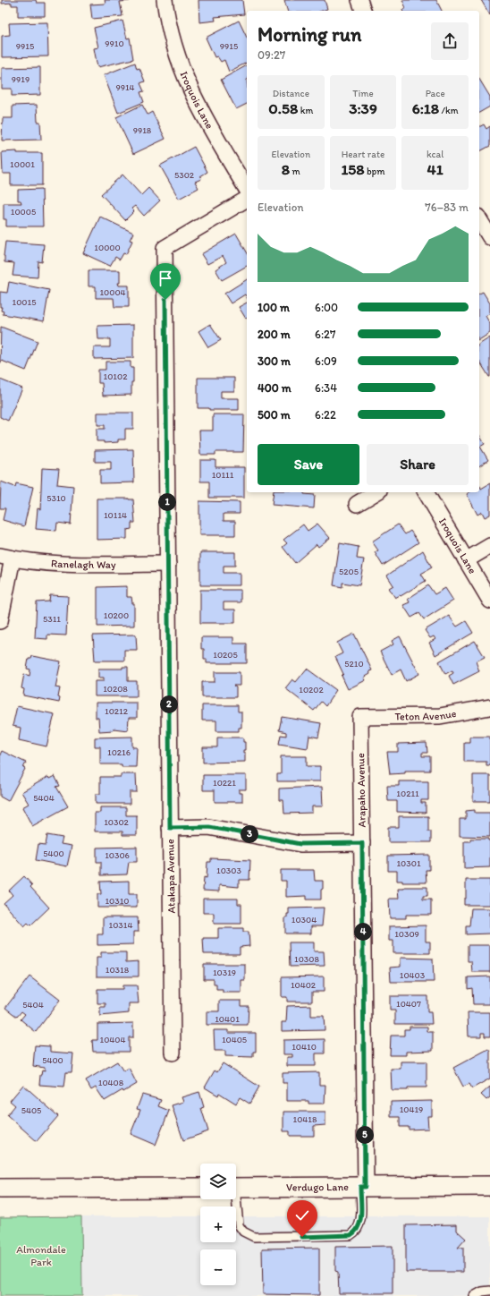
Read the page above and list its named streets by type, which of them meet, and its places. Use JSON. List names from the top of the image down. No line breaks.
{"streets":{"street":["Iroquois Lane","Ranelagh Way","Teton Avenue","Arapaho Avenue","Atakapa Avenue","Verdugo Lane"]},"crossings":[["Ranelagh Way","Atakapa Avenue"],["Teton Avenue","Arapaho Avenue"],["Arapaho Avenue","Verdugo Lane"]],"parks":["Almondale Park"],"house_numbers":["9910","9915","9915","9919","9914","9918","10001","5302","10005","10000","10004","10015","10102","10111","5310","10114","5205","10200","5311","10205","5210","10208","10202","10212","10216","10221","10211","5404","10302","5400","10306","10301","10303","10310","10304","10314","10309","10308","10318","10319","10403","10402","10407","5404","10401","10404","10405","10410","5400","10408","10419","5405","10418"],"page":{"heading":["Morning run","09:27"],"stats":[["Distance","0.58 km"],["Time","3:39"],["Pace","6:18 /km"],["Elevation","8 m"],["Heart rate","158 bpm"],["kcal","41"]],"chart":["Elevation","76–83 m"],"list":[{"name":"100 m","note":"6:00"},{"name":"200 m","note":"6:27"},{"name":"300 m","note":"6:09"},{"name":"400 m","note":"6:34"},{"name":"500 m","note":"6:22"}],"buttons":["Save","Share"],"pins":["1","2","3","4","5"],"map_buttons":["+","−"]}}
